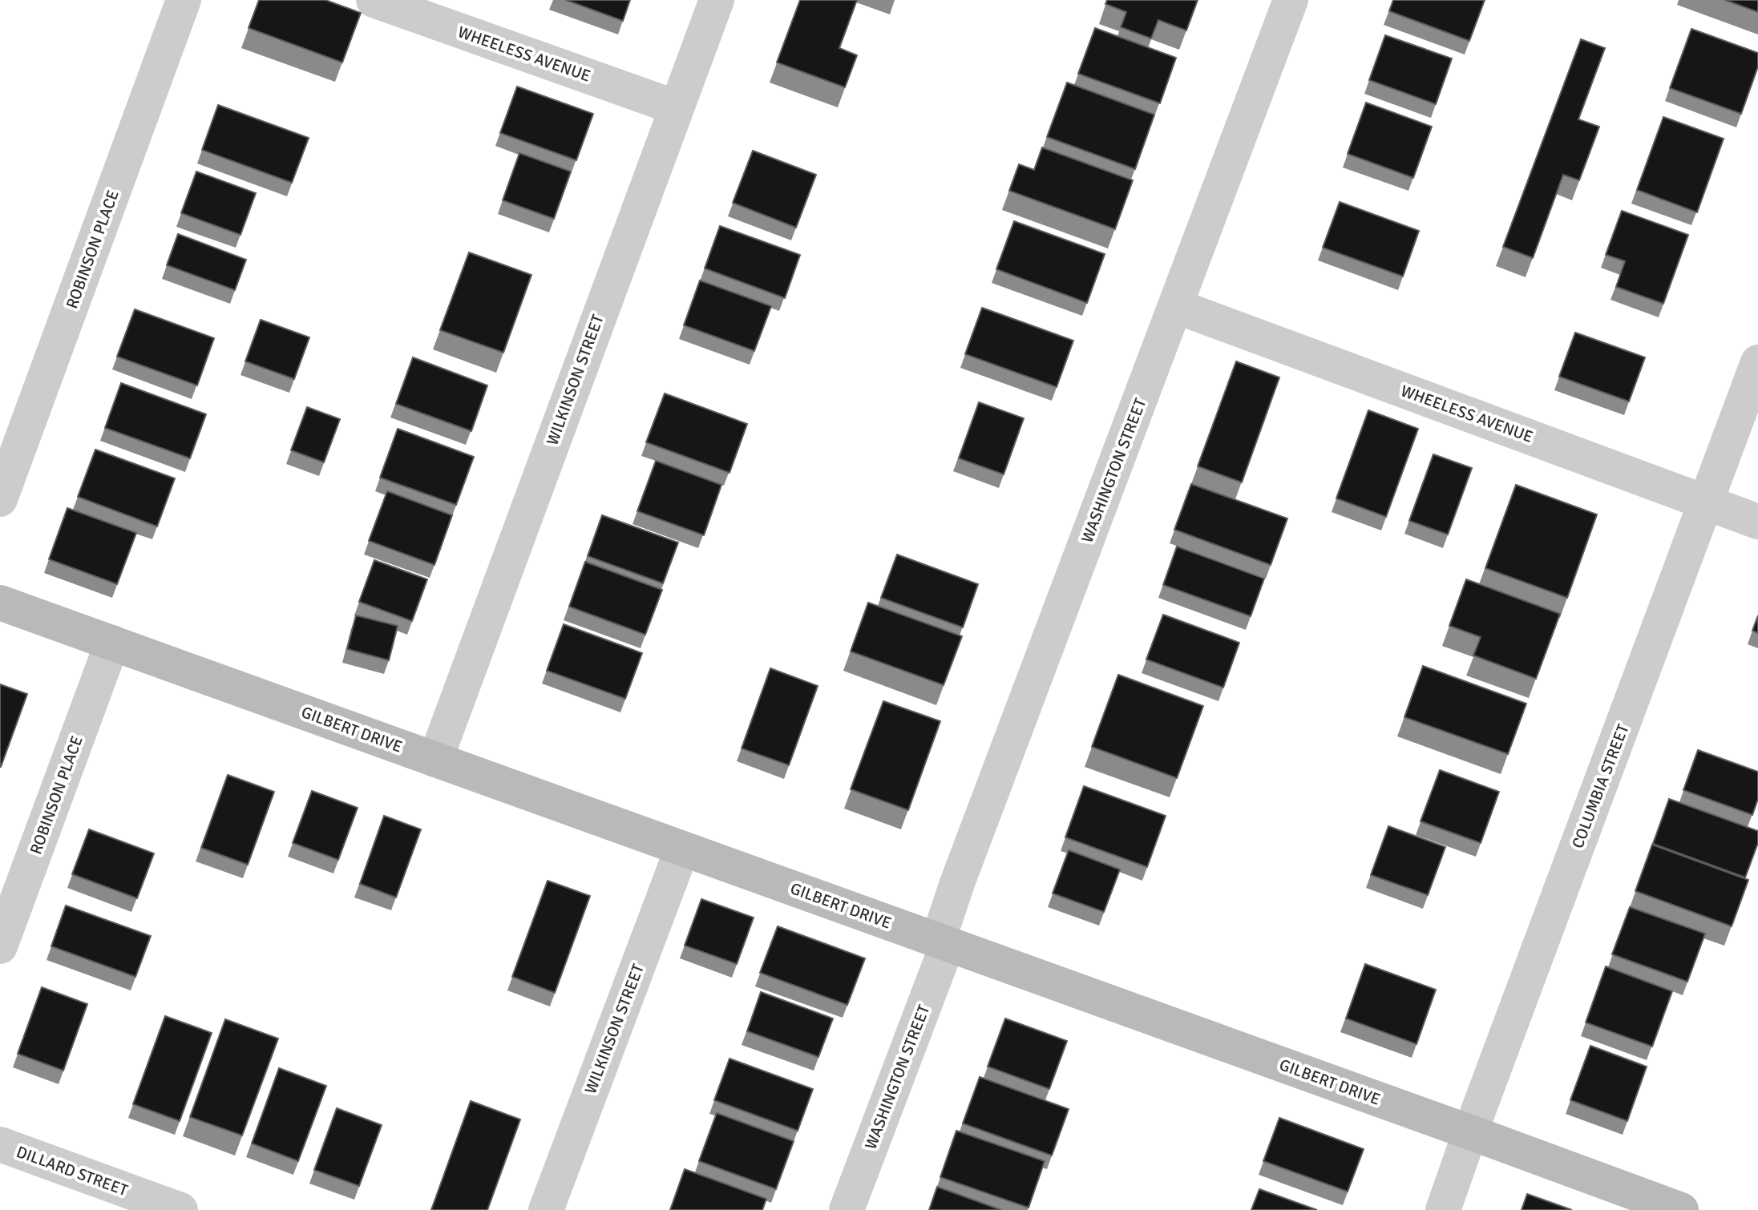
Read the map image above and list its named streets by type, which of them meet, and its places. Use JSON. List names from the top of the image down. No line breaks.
{"streets":{"street":["WHEELESS AVENUE","ROBINSON PLACE","WILKINSON STREET","WASHINGTON STREET","GILBERT DRIVE","COLUMBIA STREET","DILLARD STREET"]},"crossings":[["WHEELESS AVENUE","WILKINSON STREET"],["WHEELESS AVENUE","WASHINGTON STREET"],["WHEELESS AVENUE","COLUMBIA STREET"],["ROBINSON PLACE","GILBERT DRIVE"],["WILKINSON STREET","GILBERT DRIVE"],["WASHINGTON STREET","GILBERT DRIVE"],["GILBERT DRIVE","COLUMBIA STREET"]]}
